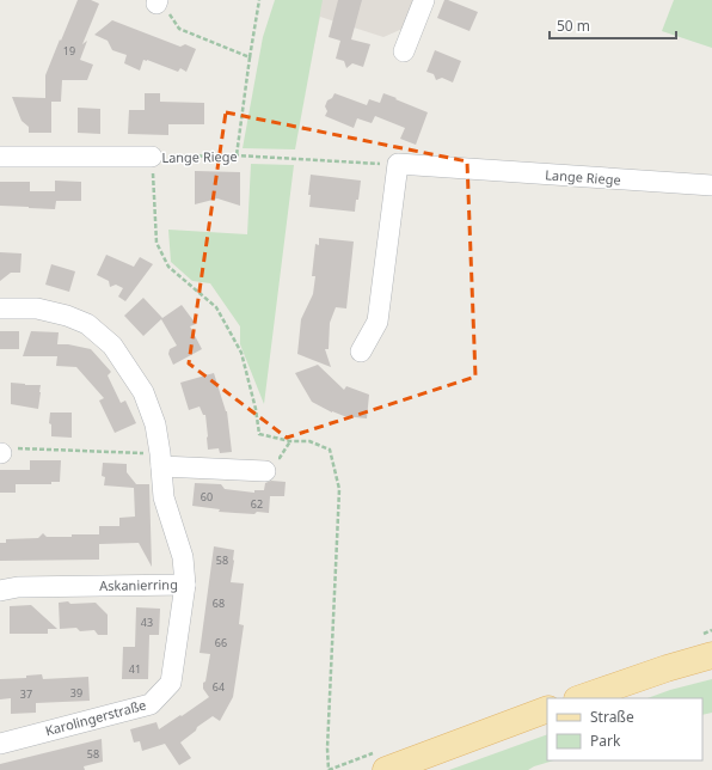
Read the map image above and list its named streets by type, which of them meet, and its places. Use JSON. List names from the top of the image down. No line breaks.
{"streets":{"street":["Lange Riege","Askanierring","Karolingerstraße"]},"crossings":[["Askanierring","Karolingerstraße"]],"house_numbers":["19","60","62","58","68","43","66","41","64","39","37","58"],"legend":["Straße","Park"],"scale_bar":"50 m"}
